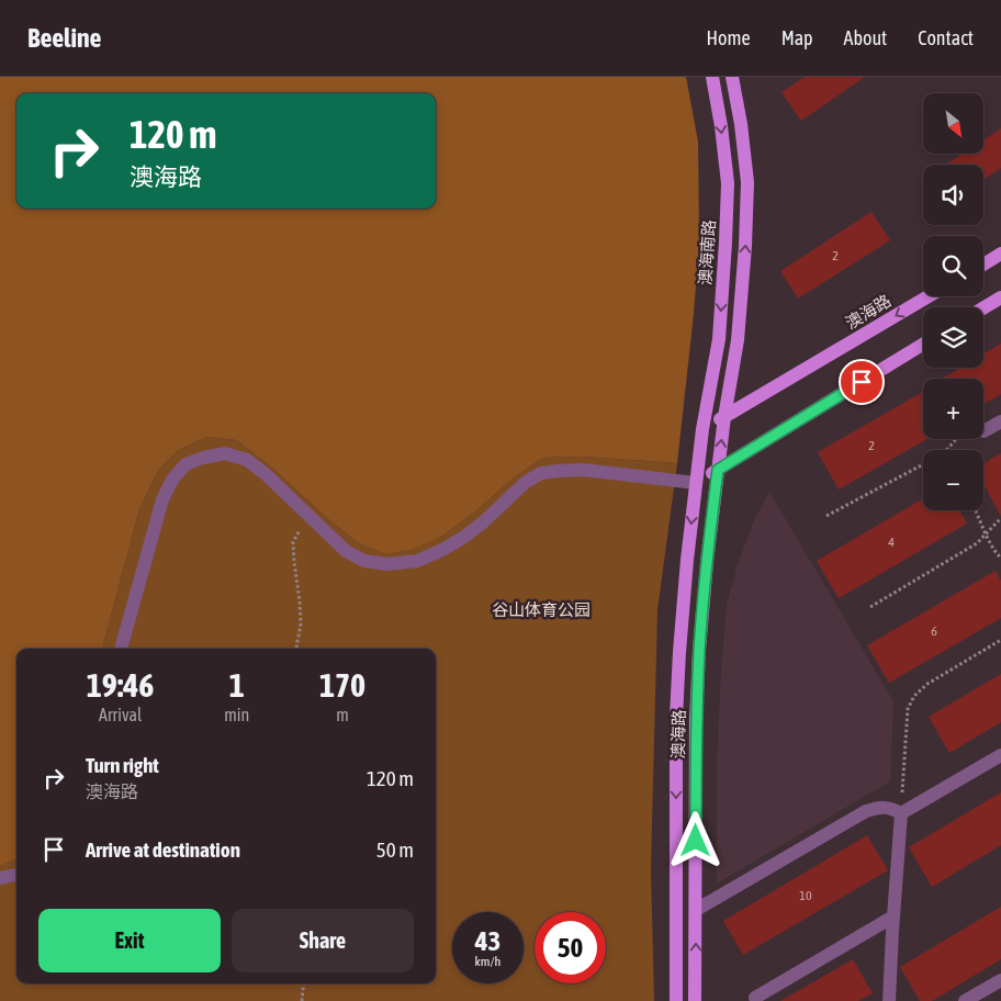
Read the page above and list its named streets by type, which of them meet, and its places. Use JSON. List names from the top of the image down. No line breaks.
{"streets":{"main road":["澳海南路","澳海路"]},"crossings":[["澳海南路","澳海路"]],"parks":["谷山体育公园"],"house_numbers":["2","2","4","6","10"],"north":"bottom right","page":{"header":"Beeline","nav":["Home","Map","About","Contact"],"map_buttons":["+","−"],"turn":["120 m","澳海路"],"eta":["19:46","Arrival","1","min","170","m"],"list":[{"name":"Turn right","note":"澳海路","value":"120 m"},{"name":"Arrive at destination","value":"50 m"}],"buttons":["Exit","Share"],"speed":"43 km/h","limit":"50"}}
